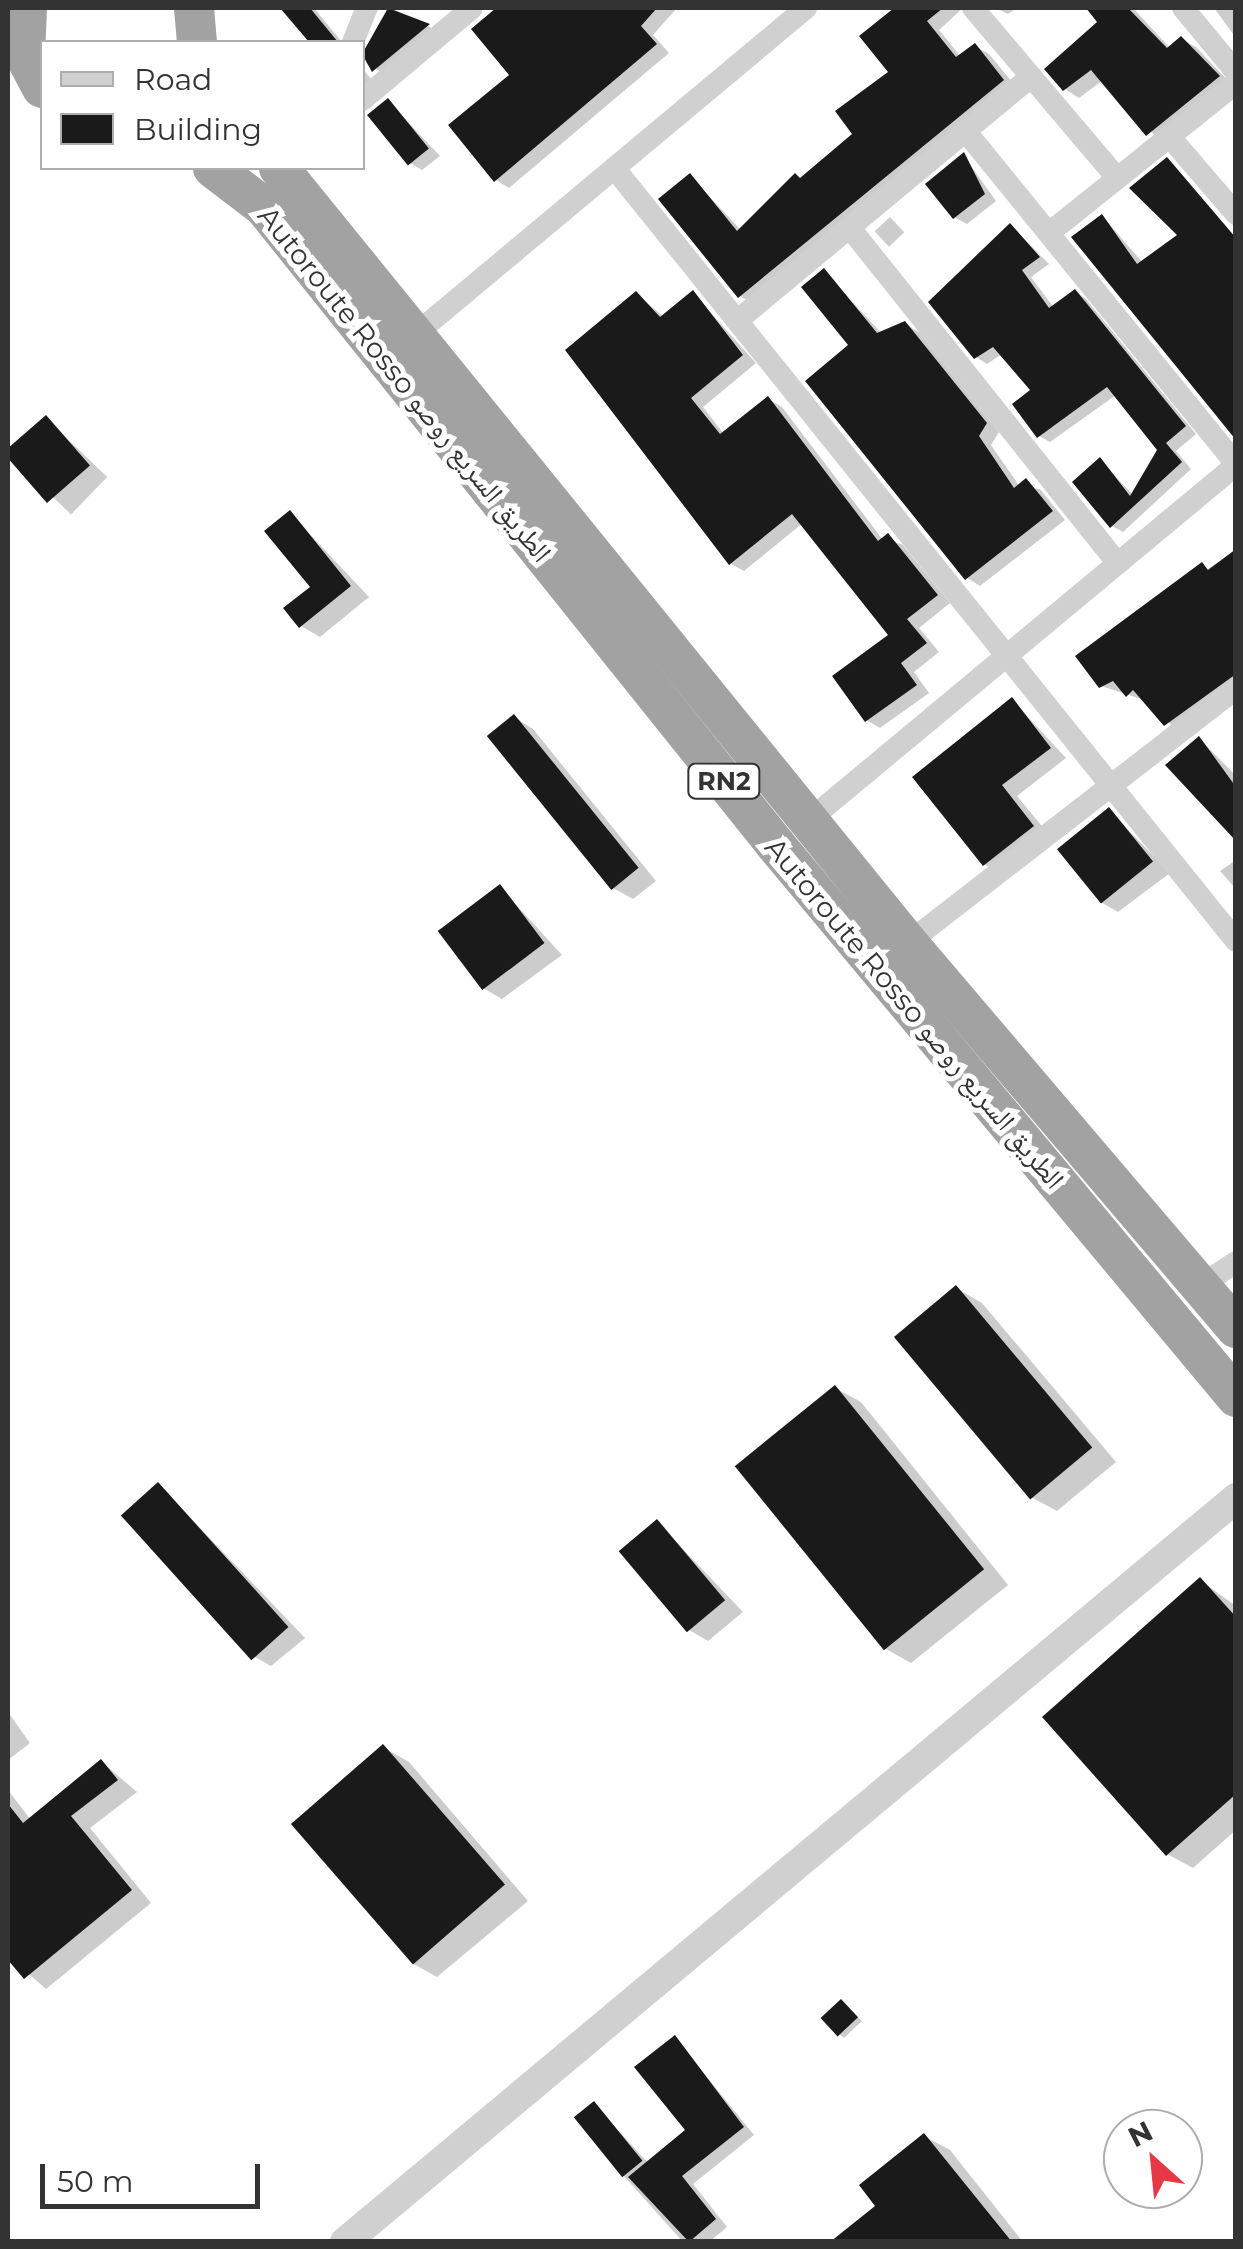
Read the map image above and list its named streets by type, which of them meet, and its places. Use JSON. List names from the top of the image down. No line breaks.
{"streets":{"highway":["Autoroute Rosso الطريق السريع روصو","RN2"]},"legend":["Road","Building"],"scale_bar":"50 m","north":"top left"}
